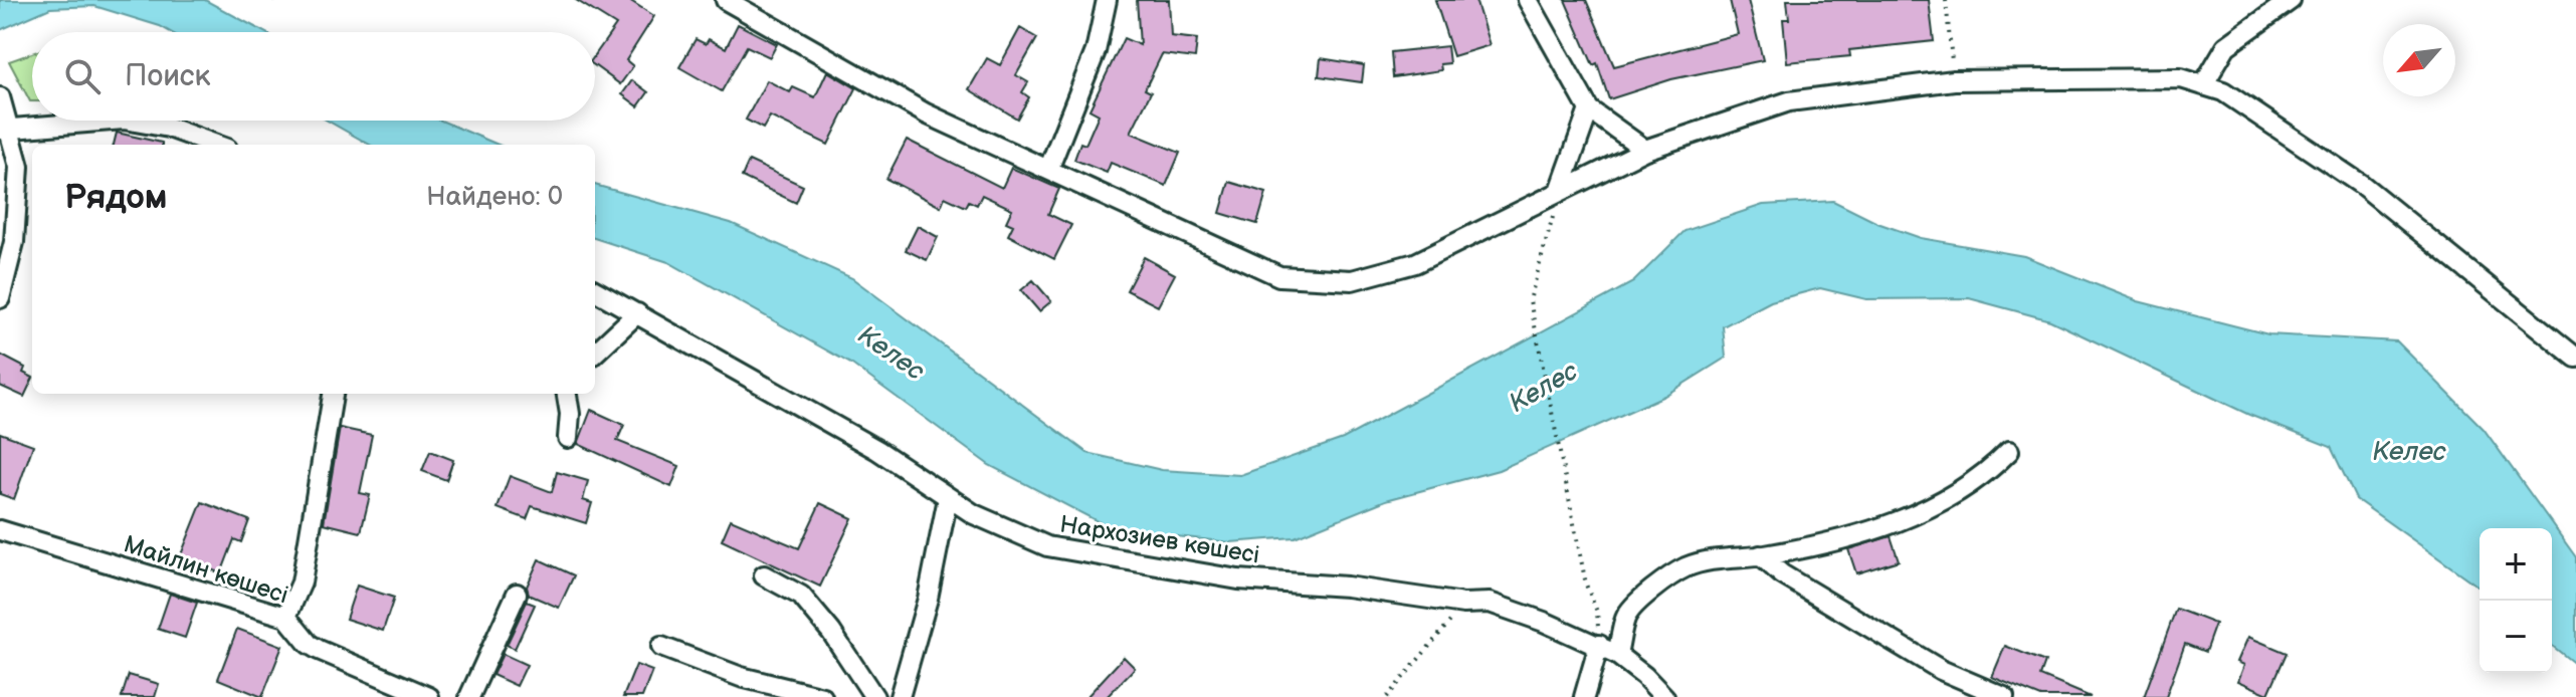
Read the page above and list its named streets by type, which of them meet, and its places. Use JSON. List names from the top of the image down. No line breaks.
{"streets":{"street":["Нархозиев көшесі","Майлин көшесі"]},"water":["Келес"],"north":"bottom left","page":{"search":"Поиск","heading":["Рядом","Найдено: 0"],"map_buttons":["+","−"]}}
